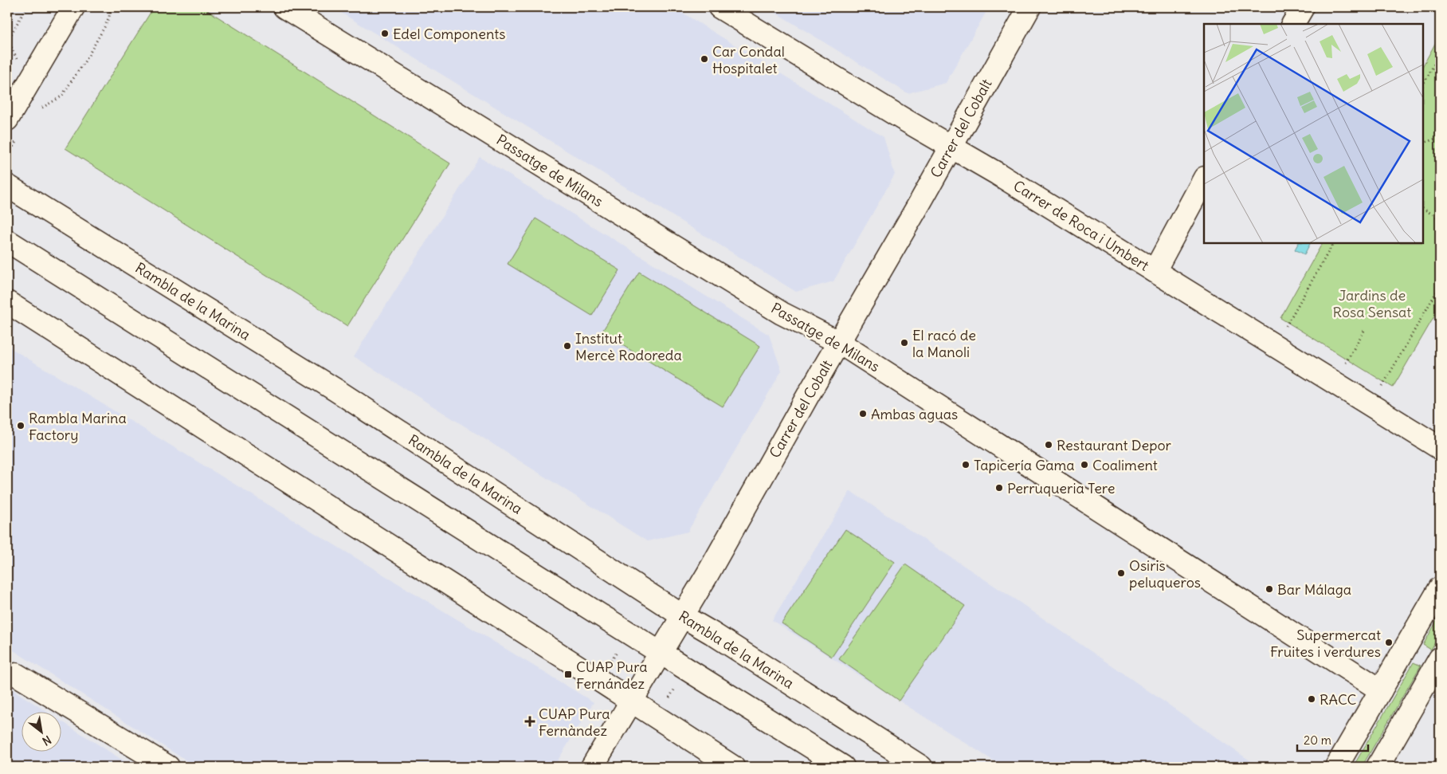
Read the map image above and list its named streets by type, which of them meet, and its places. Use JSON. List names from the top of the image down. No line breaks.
{"streets":{"street":["Carrer del Cobalt","Passatge de Milans","Carrer de Roca i Umbert","Rambla de la Marina"]},"crossings":[["Carrer del Cobalt","Passatge de Milans"],["Carrer del Cobalt","Carrer de Roca i Umbert"],["Carrer del Cobalt","Rambla de la Marina"]],"parks":["Jardins de Rosa Sensat"],"places":{"other":["Edel Components","Car Condal Hospitalet","El racó de la Manoli","Institut Mercè Rodoreda","Ambas aguas","Rambla Marina Factory","Restaurant Depor","Tapicería Gama","Coaliment","Perruqueria Tere","Osiris peluqueros","Bar Málaga","Supermercat Fruites i verdures","RACC"],"transit":["CUAP Pura Fernández"],"health":["CUAP Pura Fernàndez"]},"scale_bar":"20 m","north":"bottom right"}
